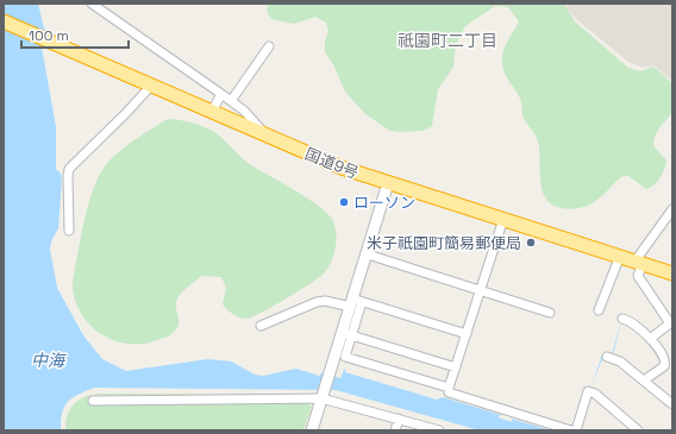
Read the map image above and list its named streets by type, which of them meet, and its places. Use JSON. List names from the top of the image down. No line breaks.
{"streets":{"highway":["国道9号"]},"districts":["祇園町二丁目"],"water":["中海"],"places":["ローソン","米子祇園町簡易郵便局"],"scale_bar":"100 m"}
